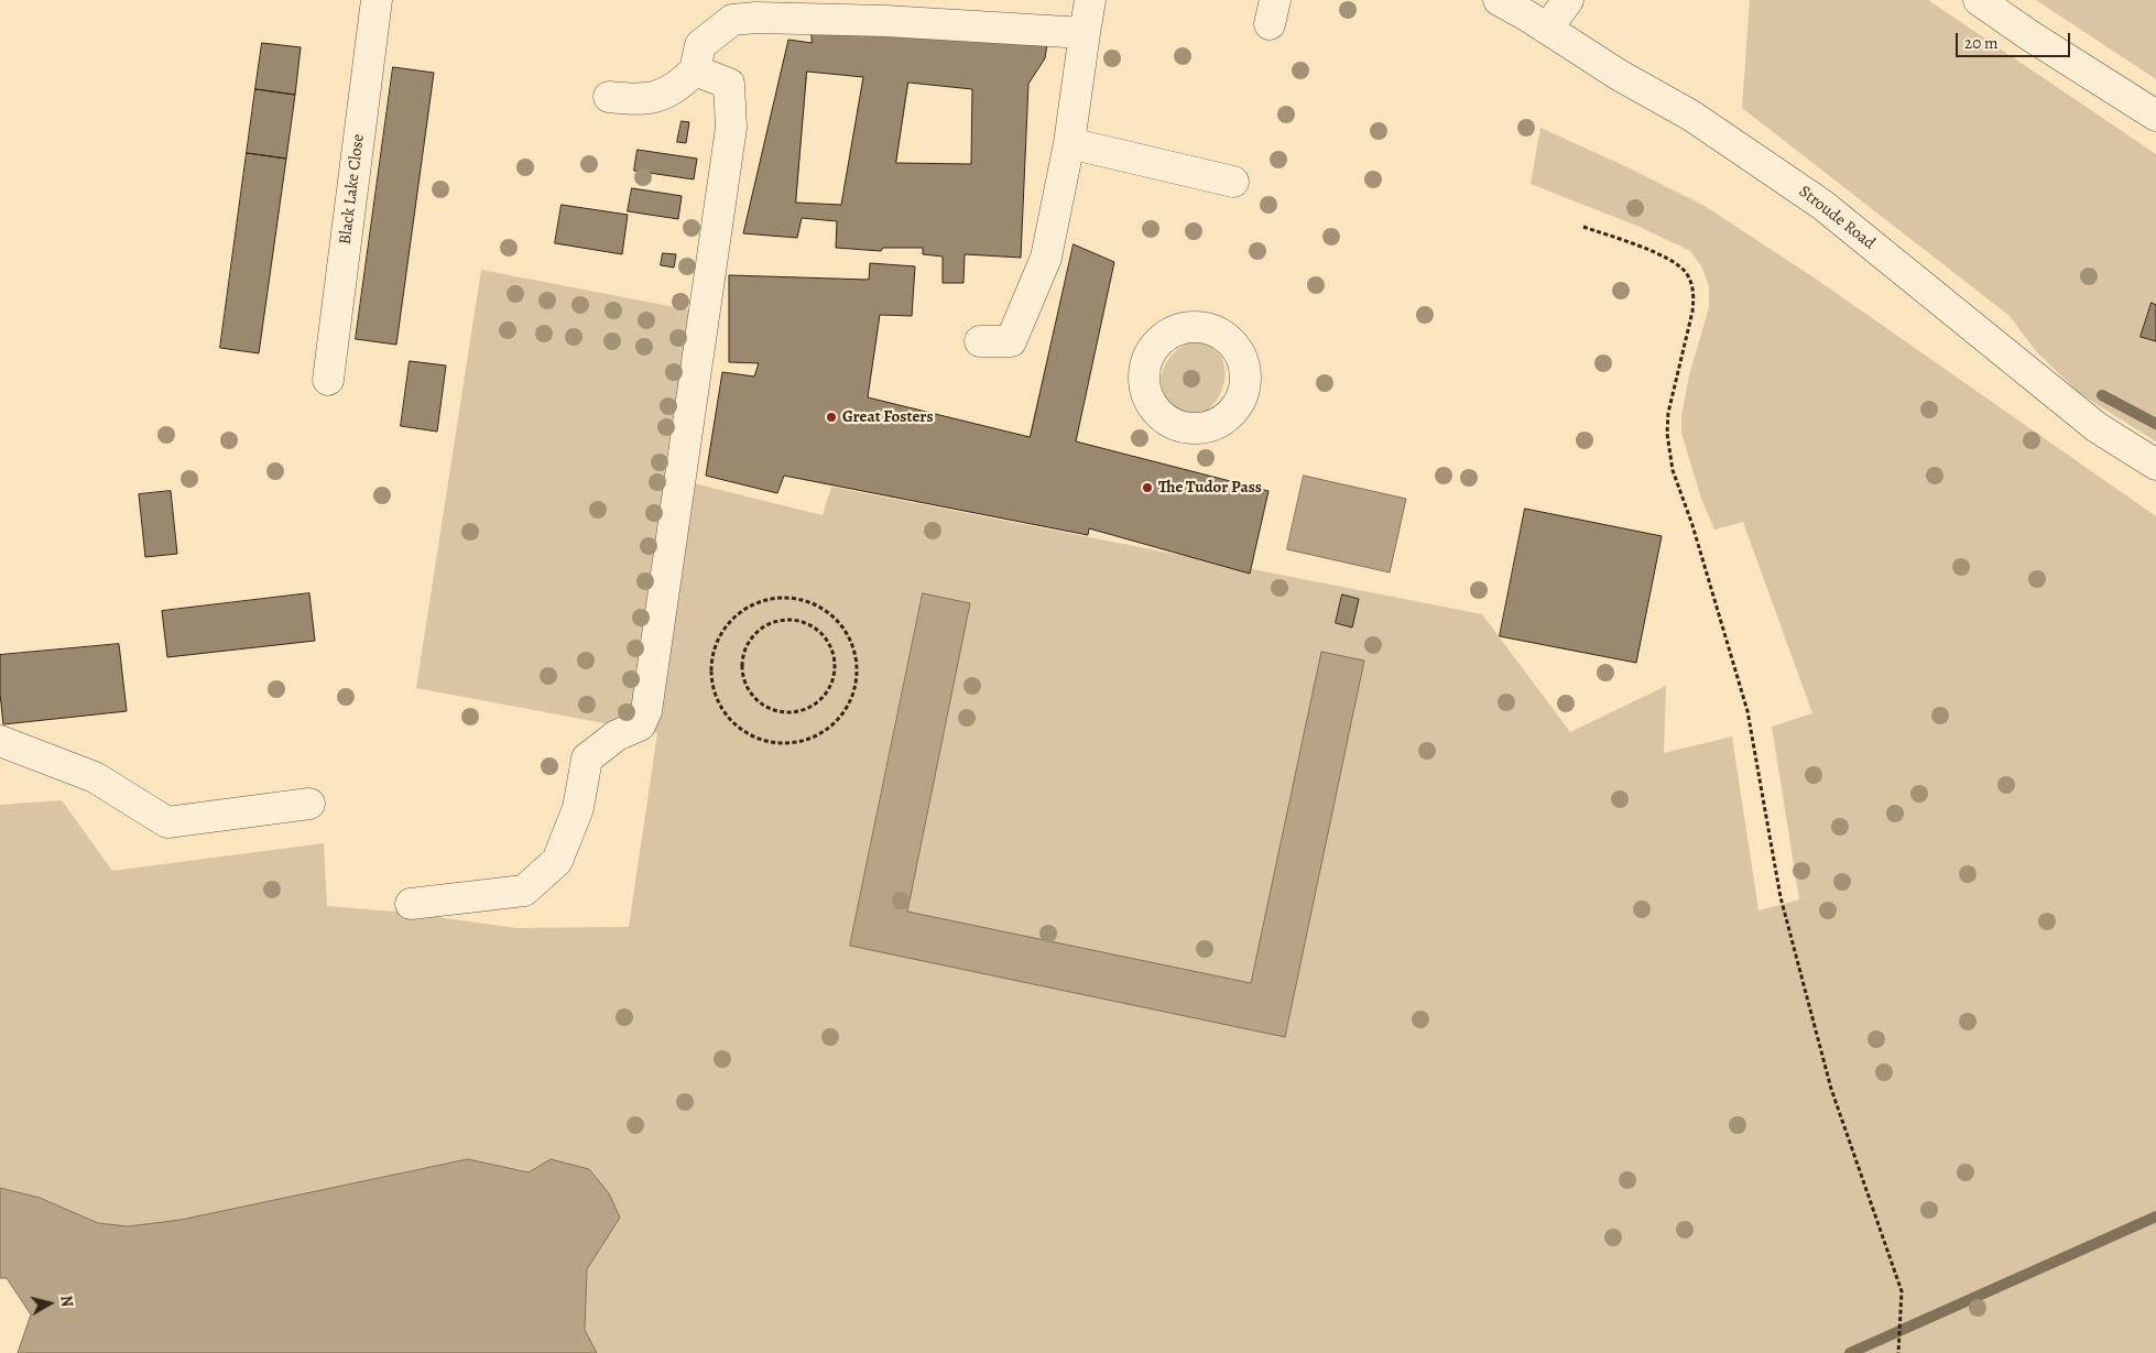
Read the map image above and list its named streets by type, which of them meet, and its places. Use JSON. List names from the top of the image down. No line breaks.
{"streets":{"street":["Black Lake Close","Stroude Road"]},"places":["Great Fosters","The Tudor Pass"],"scale_bar":"20 m","north":"right"}
